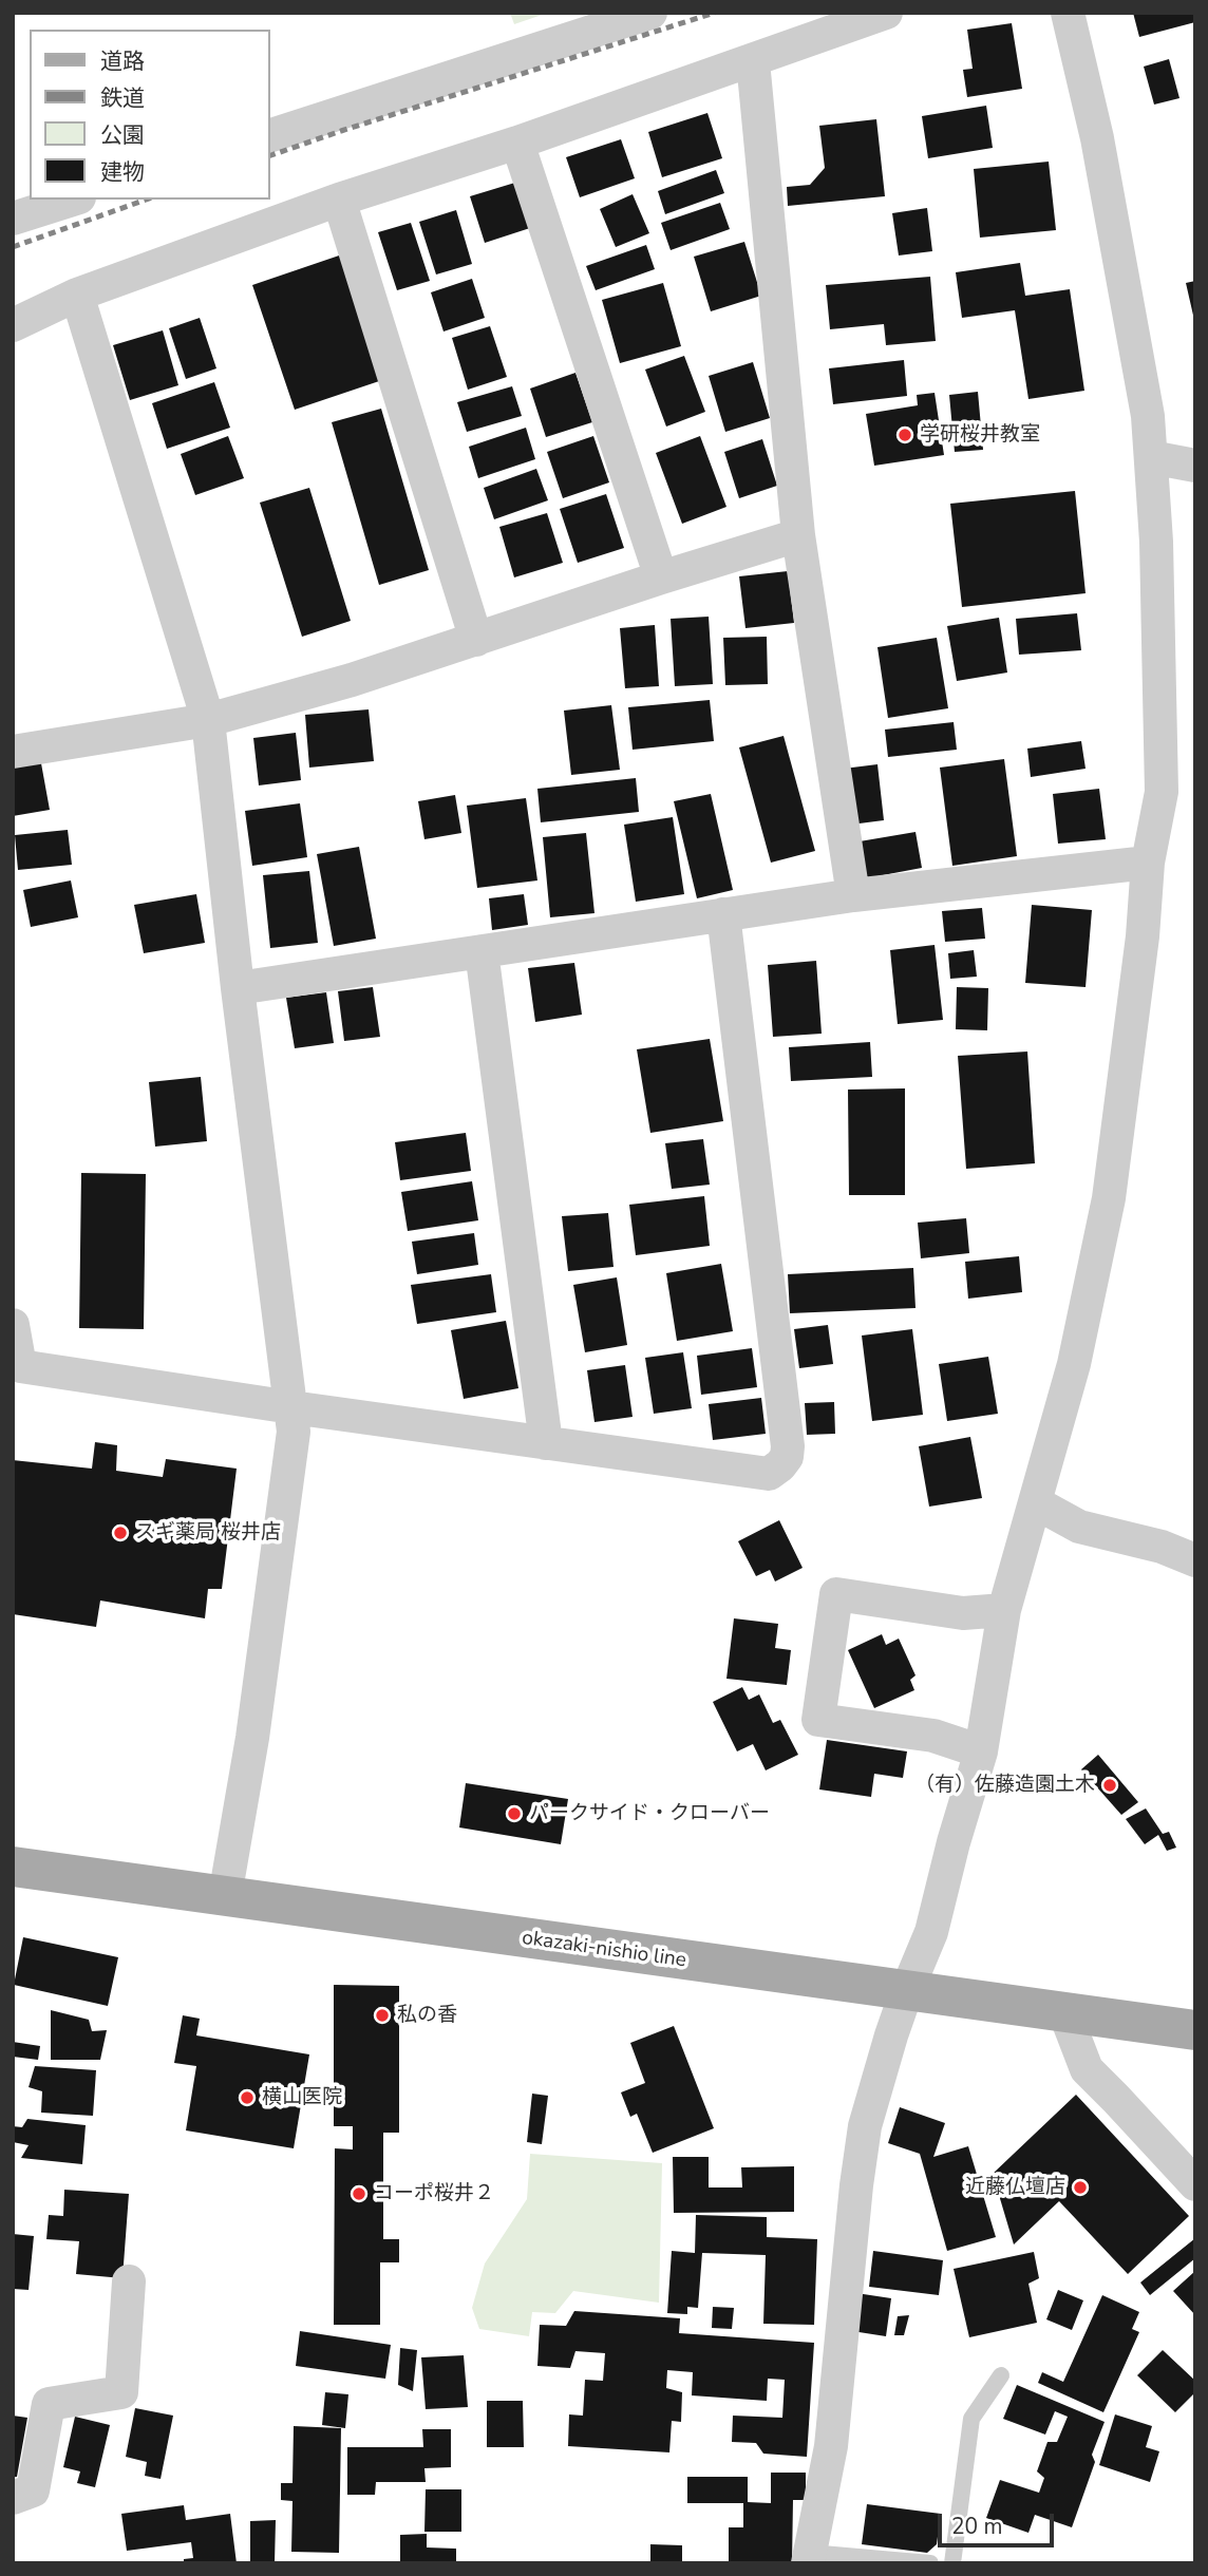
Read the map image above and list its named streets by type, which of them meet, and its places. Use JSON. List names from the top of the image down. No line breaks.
{"streets":{"main road":["okazaki-nishio line"]},"places":["学研桜井教室","スギ薬局 桜井店","（有）佐藤造園土木","パークサイド・クローバー","私の香","横山医院","近藤仏壇店","コーポ桜井２"],"legend":["道路","鉄道","公園","建物"],"scale_bar":"20 m"}
